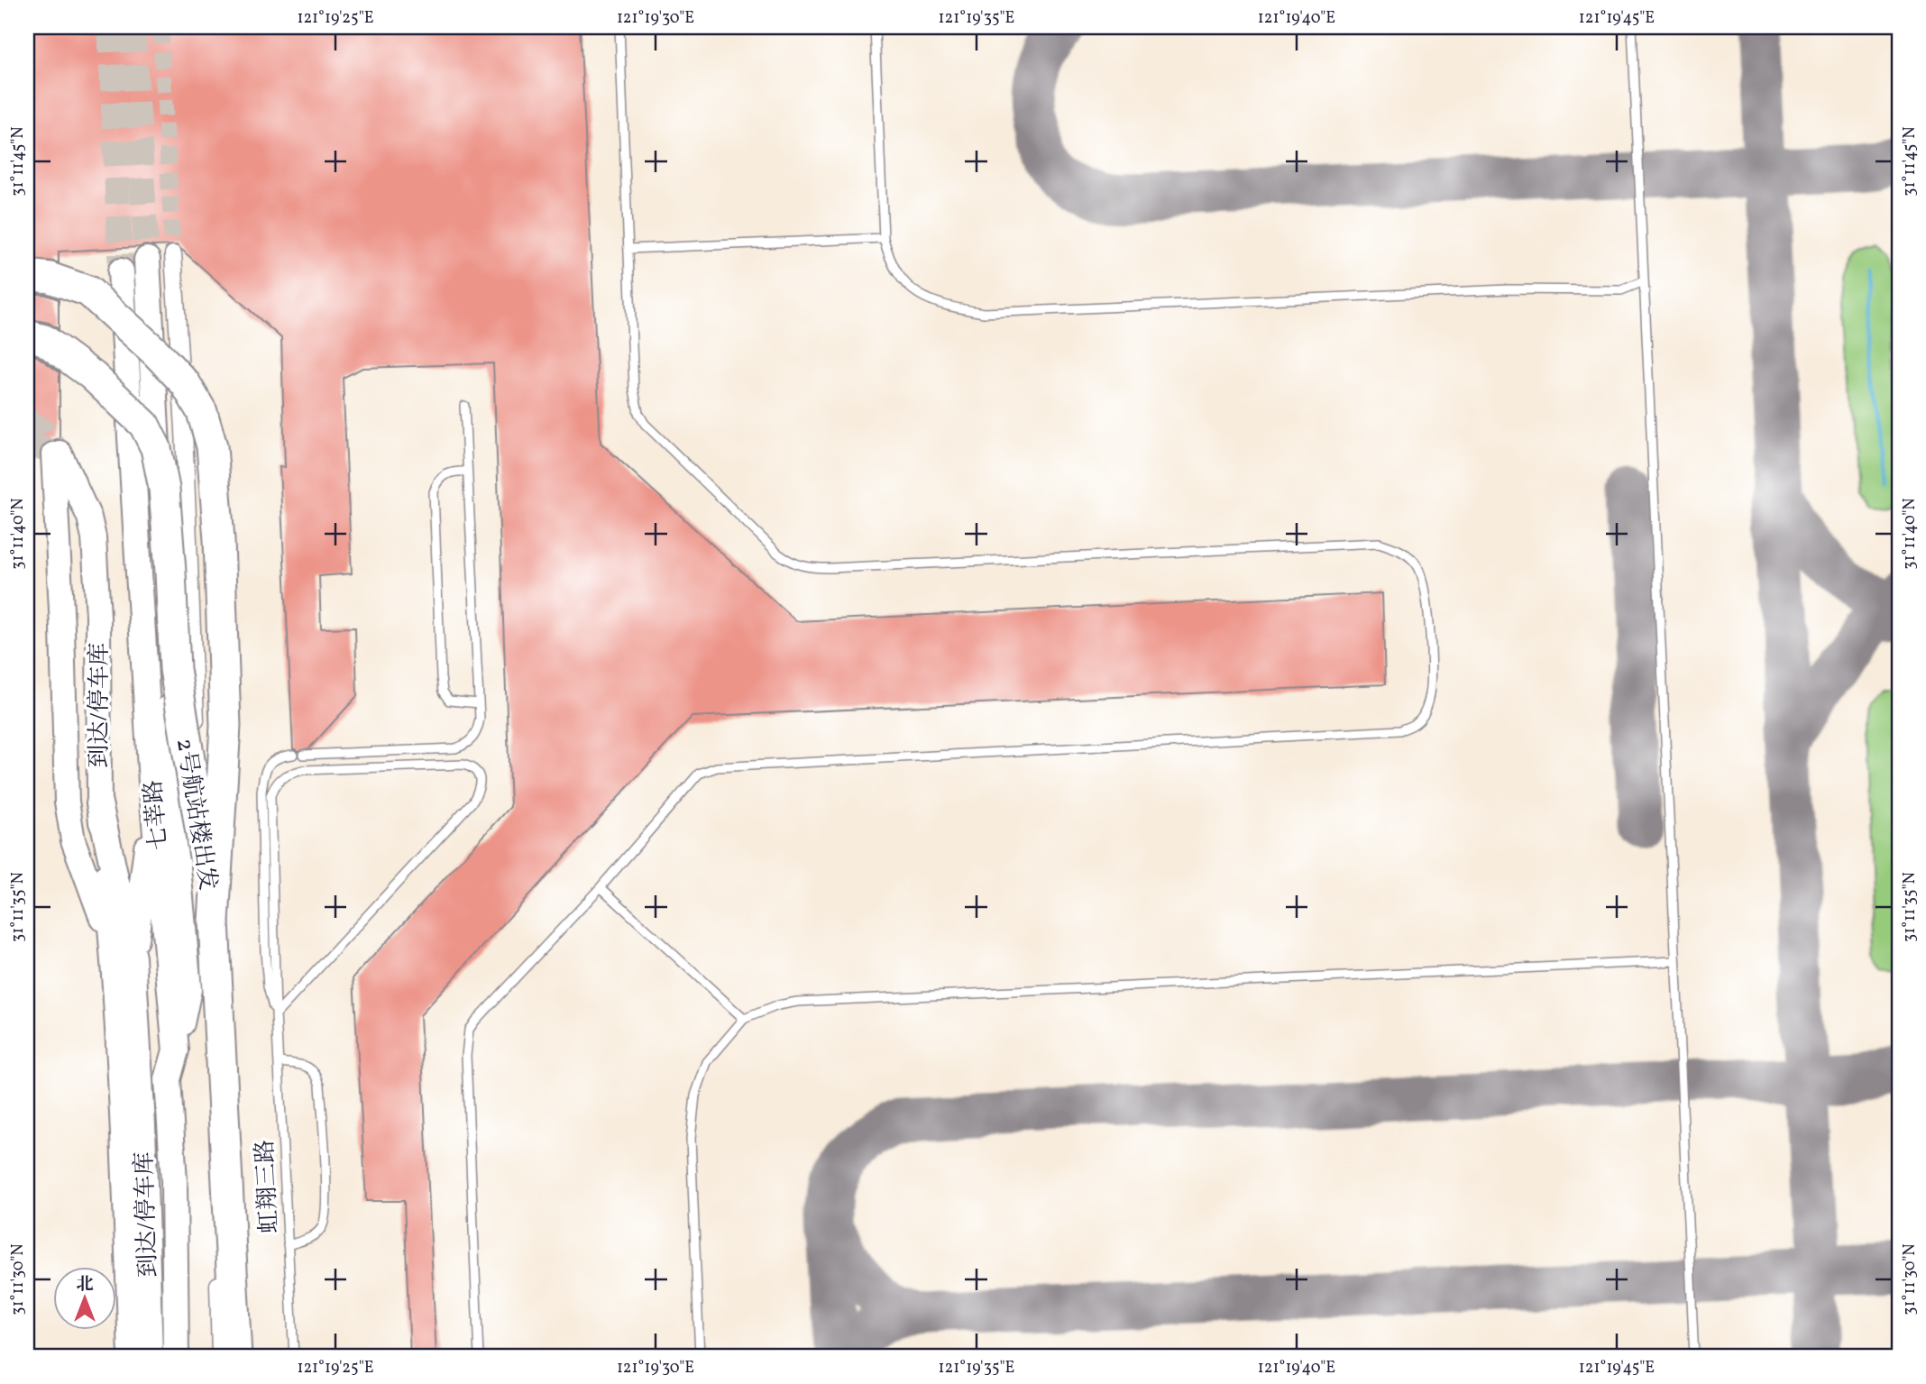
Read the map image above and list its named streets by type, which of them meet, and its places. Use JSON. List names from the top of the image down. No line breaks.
{"streets":{"highway":["2号航站楼出发"],"main road":["到达/停车库","七莘路"],"lane":["虹翔三路"]},"north":"top","coordinates":["121°19'25\"E","121°19'30\"E","121°19'35\"E","121°19'40\"E","121°19'45\"E","31°11'45\"N","31°11'40\"N","31°11'35\"N","31°11'30\"N"]}
